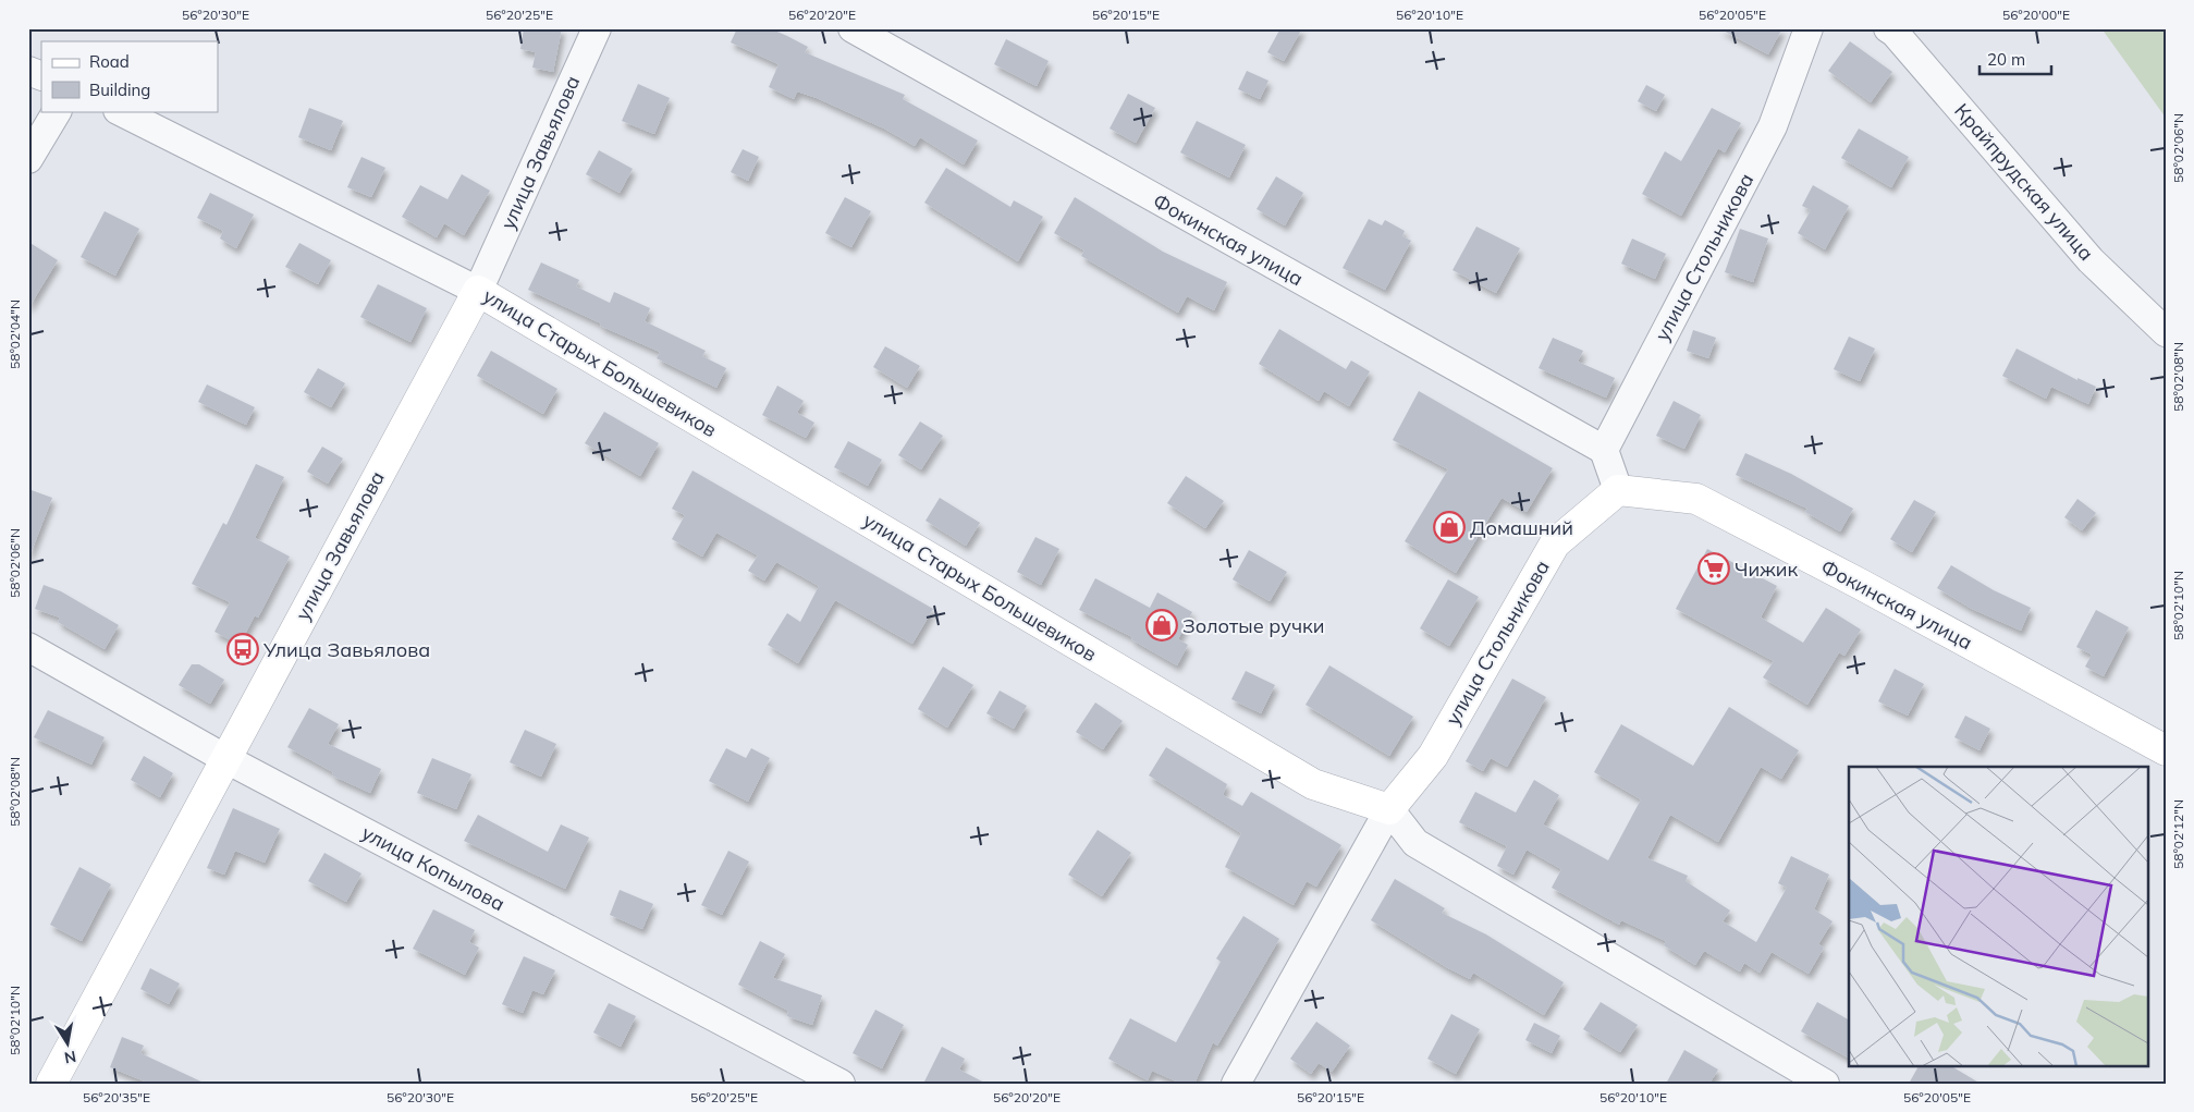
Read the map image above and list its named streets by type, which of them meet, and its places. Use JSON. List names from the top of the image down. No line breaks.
{"streets":{"main road":["улица Завьялова","Фокинская улица","улица Стольникова","улица Старых Большевиков"],"street":["Крайпрудская улица","улица Копылова"]},"crossings":[["улица Завьялова","улица Старых Большевиков"],["улица Завьялова","улица Копылова"],["Фокинская улица","улица Стольникова"],["улица Стольникова","улица Старых Большевиков"]],"places":{"shop":["Домашний","Золотые ручки"],"supermarket":["Чижик"],"bus stop":["Улица Завьялова"]},"legend":["Road","Building"],"scale_bar":"20 m","north":"bottom","coordinates":["56°20'30\"E","56°20'25\"E","56°20'20\"E","56°20'15\"E","56°20'10\"E","56°20'05\"E","56°20'00\"E","58°02'06\"N","58°02'04\"N","58°02'08\"N","58°02'10\"N","58°02'12\"N","56°20'35\"E"]}
